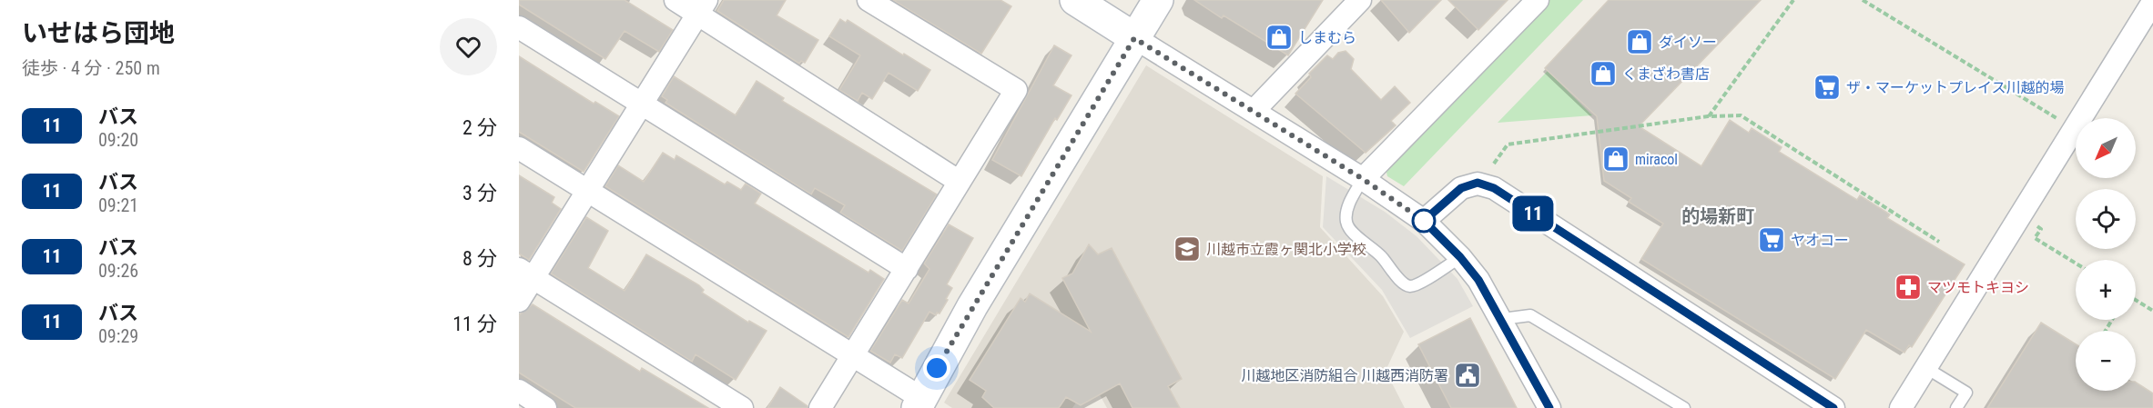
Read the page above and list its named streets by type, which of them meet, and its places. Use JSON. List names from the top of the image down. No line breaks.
{"districts":["的場新町"],"places":{"shop":["しまむら","ダイソー","くまざわ書店","miracol"],"supermarket":["ザ・マーケットプレイス川越的場","ヤオコー"],"school or university":["川越市立霞ヶ関北小学校"],"pharmacy":["マツモトキヨシ"],"public building":["川越地区消防組合 川越西消防署"]},"lines":["bus line 11"],"north":"bottom left","page":{"heading":["いせはら団地","徒歩 · 4 分 · 250 m"],"on_map":"11","list":[{"mark":"11","name":"バス","note":"09:20","value":"2 分"},{"mark":"11","name":"バス","note":"09:21","value":"3 分"},{"mark":"11","name":"バス","note":"09:26","value":"8 分"},{"mark":"11","name":"バス","note":"09:29","value":"11 分"}],"map_buttons":["+","−"]}}
